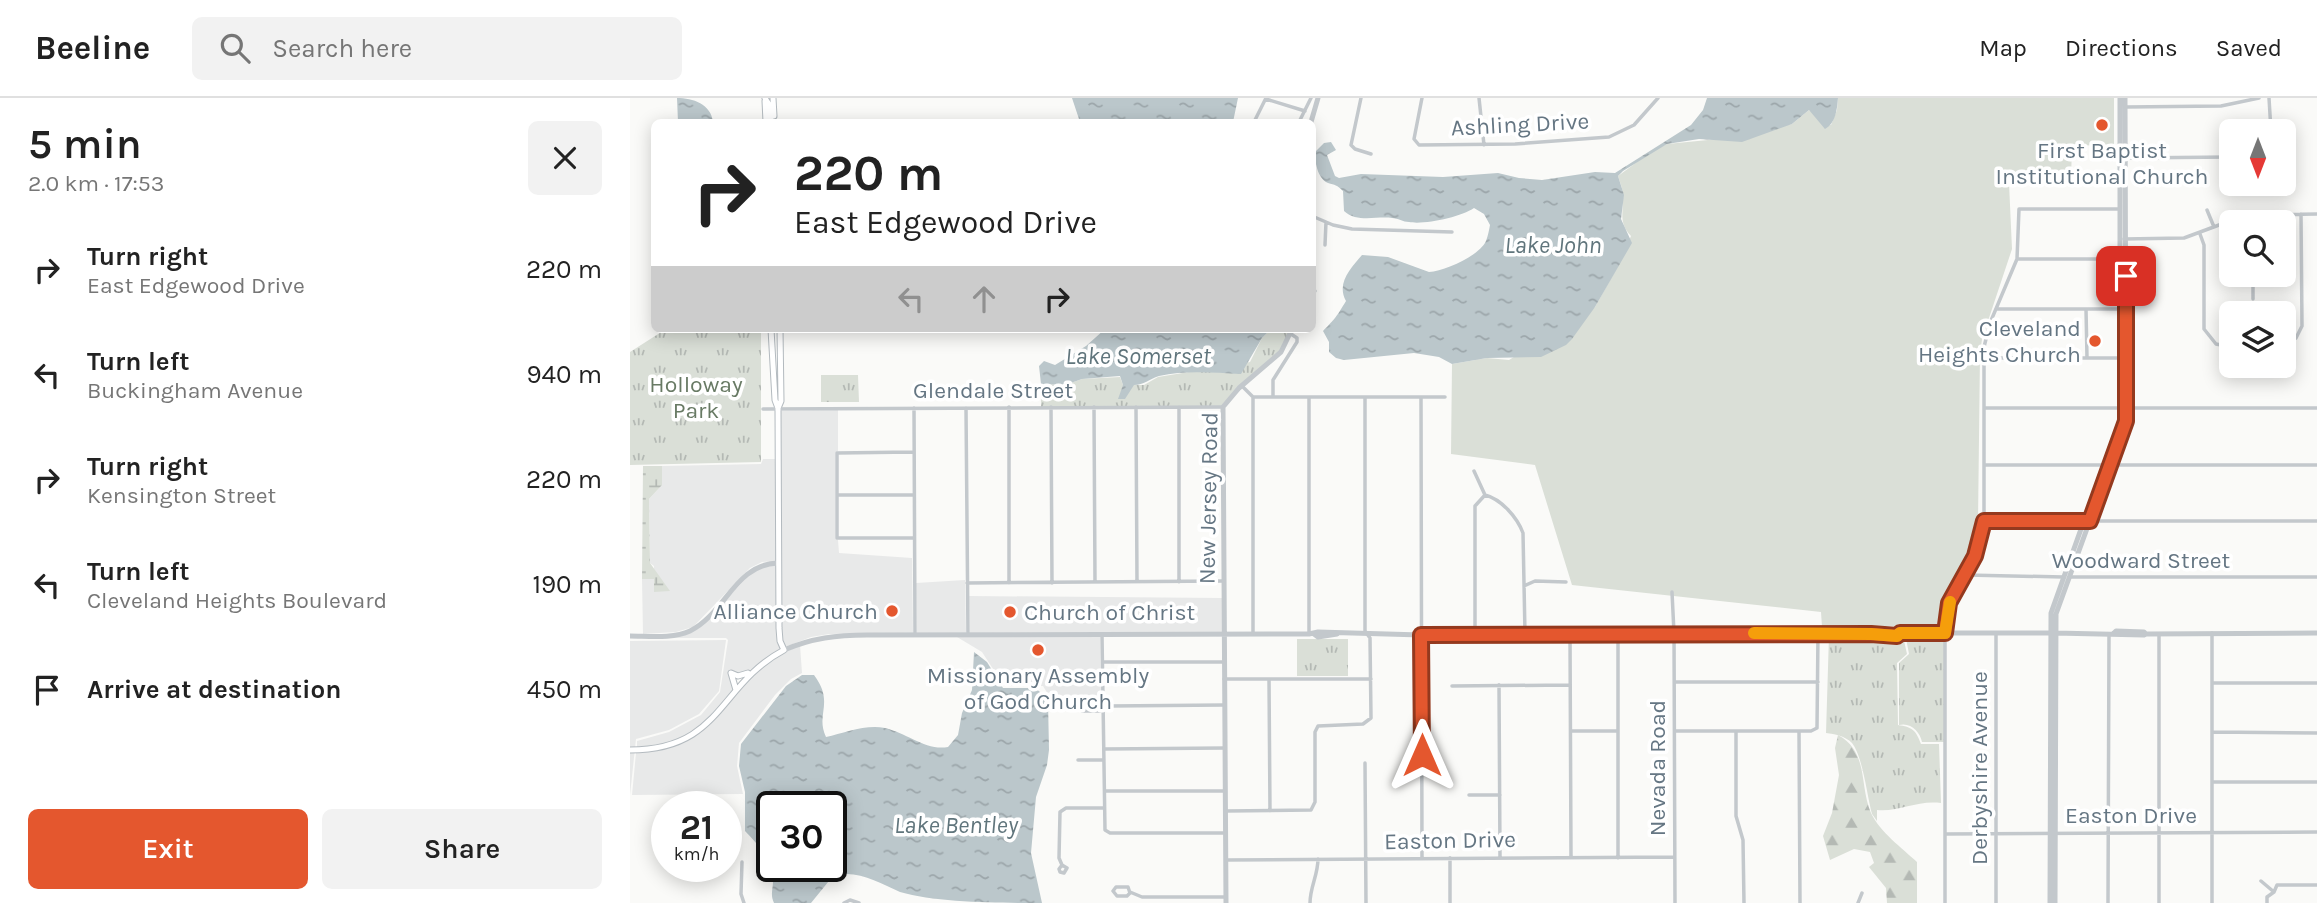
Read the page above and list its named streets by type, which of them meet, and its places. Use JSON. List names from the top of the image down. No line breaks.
{"streets":{"street":["Ashling Drive","Glendale Street","New Jersey Road","Woodward Street","Nevada Road","Derbyshire Avenue","Easton Drive"]},"crossings":[["Glendale Street","New Jersey Road"],["New Jersey Road","Easton Drive"],["Nevada Road","Easton Drive"],["Derbyshire Avenue","Easton Drive"]],"water":["Lake John","Lake Somerset","Lake Bentley"],"parks":["Holloway Park"],"places":["First Baptist Institutional Church","Cleveland Heights Church","Alliance Church","Church of Christ","Missionary Assembly of God Church"],"north":"bottom","page":{"header":"Beeline","search":"Search here","nav":["Map","Directions","Saved"],"heading":["5 min","2.0 km · 17:53"],"turn":["220 m","East Edgewood Drive"],"list":[{"name":"Turn right","note":"East Edgewood Drive","value":"220 m"},{"name":"Turn left","note":"Buckingham Avenue","value":"940 m"},{"name":"Turn right","note":"Kensington Street","value":"220 m"},{"name":"Turn left","note":"Cleveland Heights Boulevard","value":"190 m"},{"name":"Arrive at destination","value":"450 m"}],"speed":"21 km/h","limit":"30","buttons":["Exit","Share"]}}
